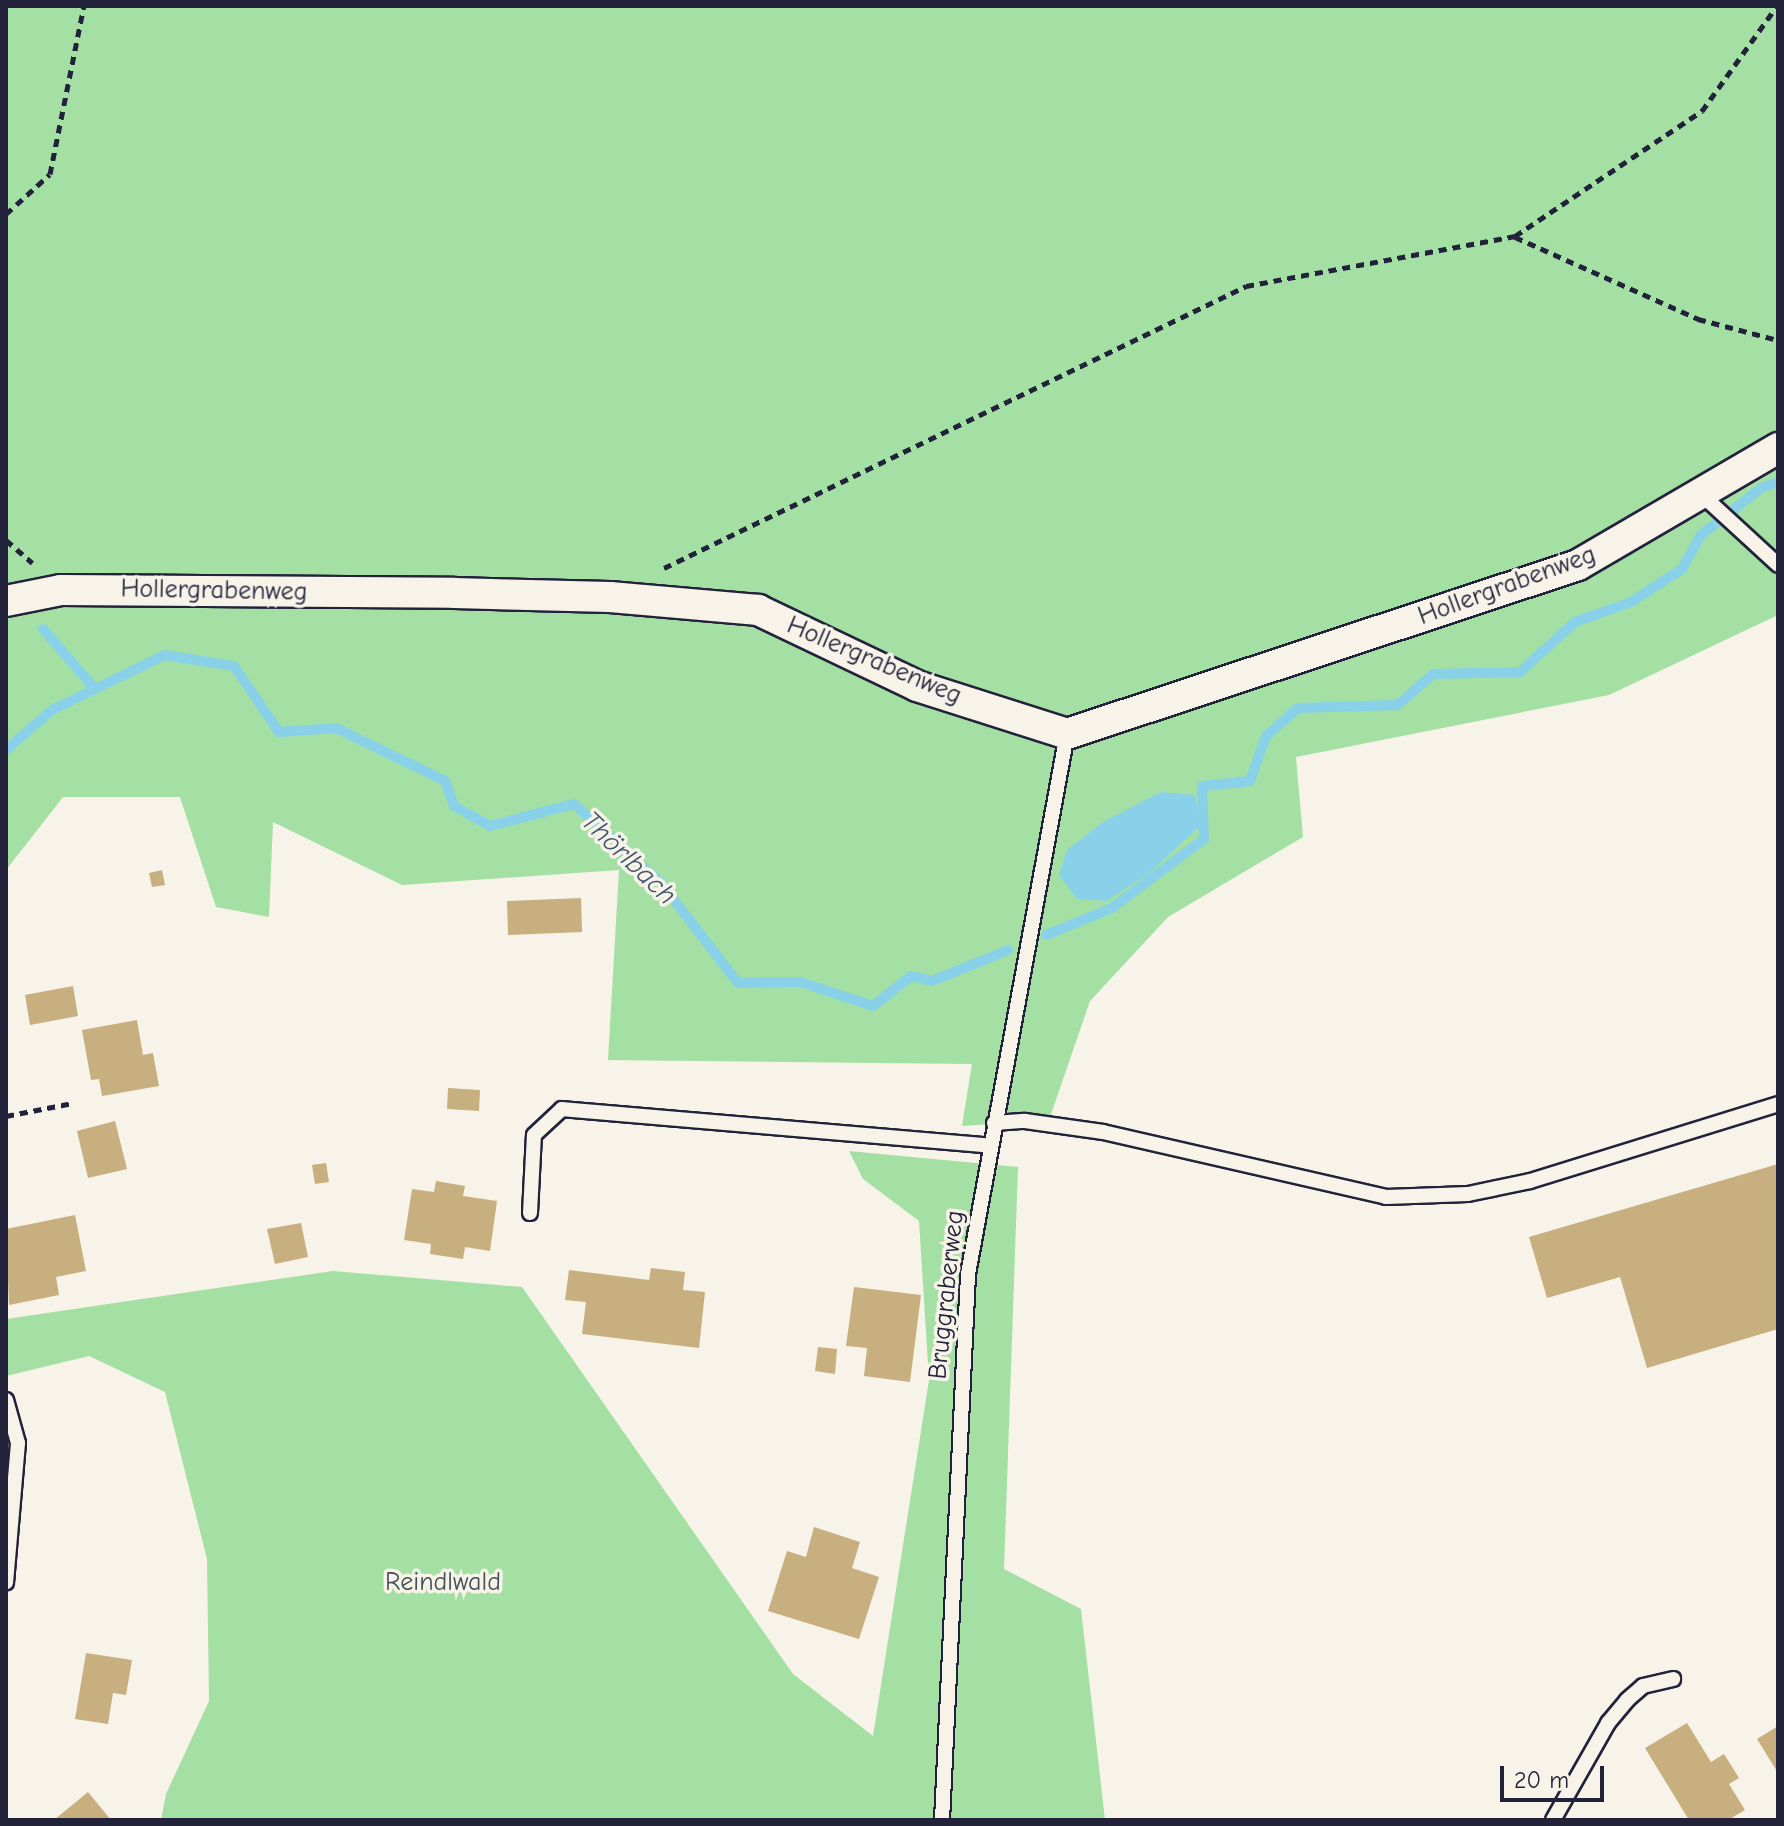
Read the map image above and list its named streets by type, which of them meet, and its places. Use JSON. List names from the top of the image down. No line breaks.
{"streets":{"street":["Hollergrabenweg"],"lane":["Bruggraberweg"]},"crossings":[["Hollergrabenweg","Bruggraberweg"]],"water":["Thörlbach"],"parks":["Reindlwald"],"scale_bar":"20 m"}
